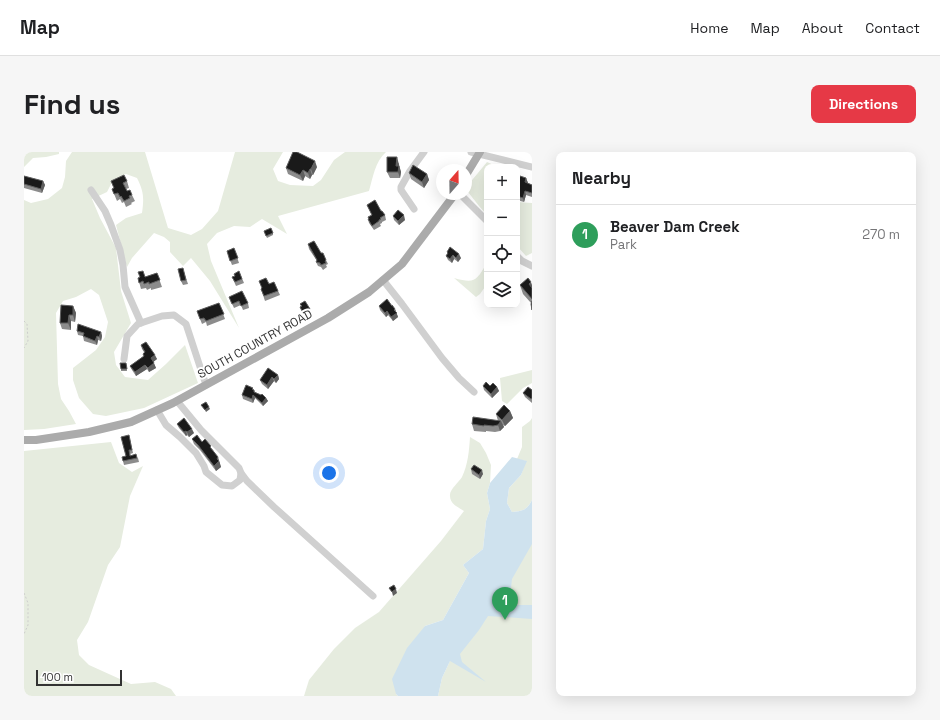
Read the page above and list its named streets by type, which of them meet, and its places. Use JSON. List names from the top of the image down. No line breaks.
{"streets":{"main road":["SOUTH COUNTRY ROAD"]},"scale_bar":"100 m","north":"top","page":{"header":"Map","nav":["Home","Map","About","Contact"],"buttons":"Directions","title":"Find us","heading":"Nearby","map_buttons":["+","−"],"list":[{"mark":"1","name":"Beaver Dam Creek","note":"Park","value":"270 m"}],"pins":"1","scale":"100 m"}}
